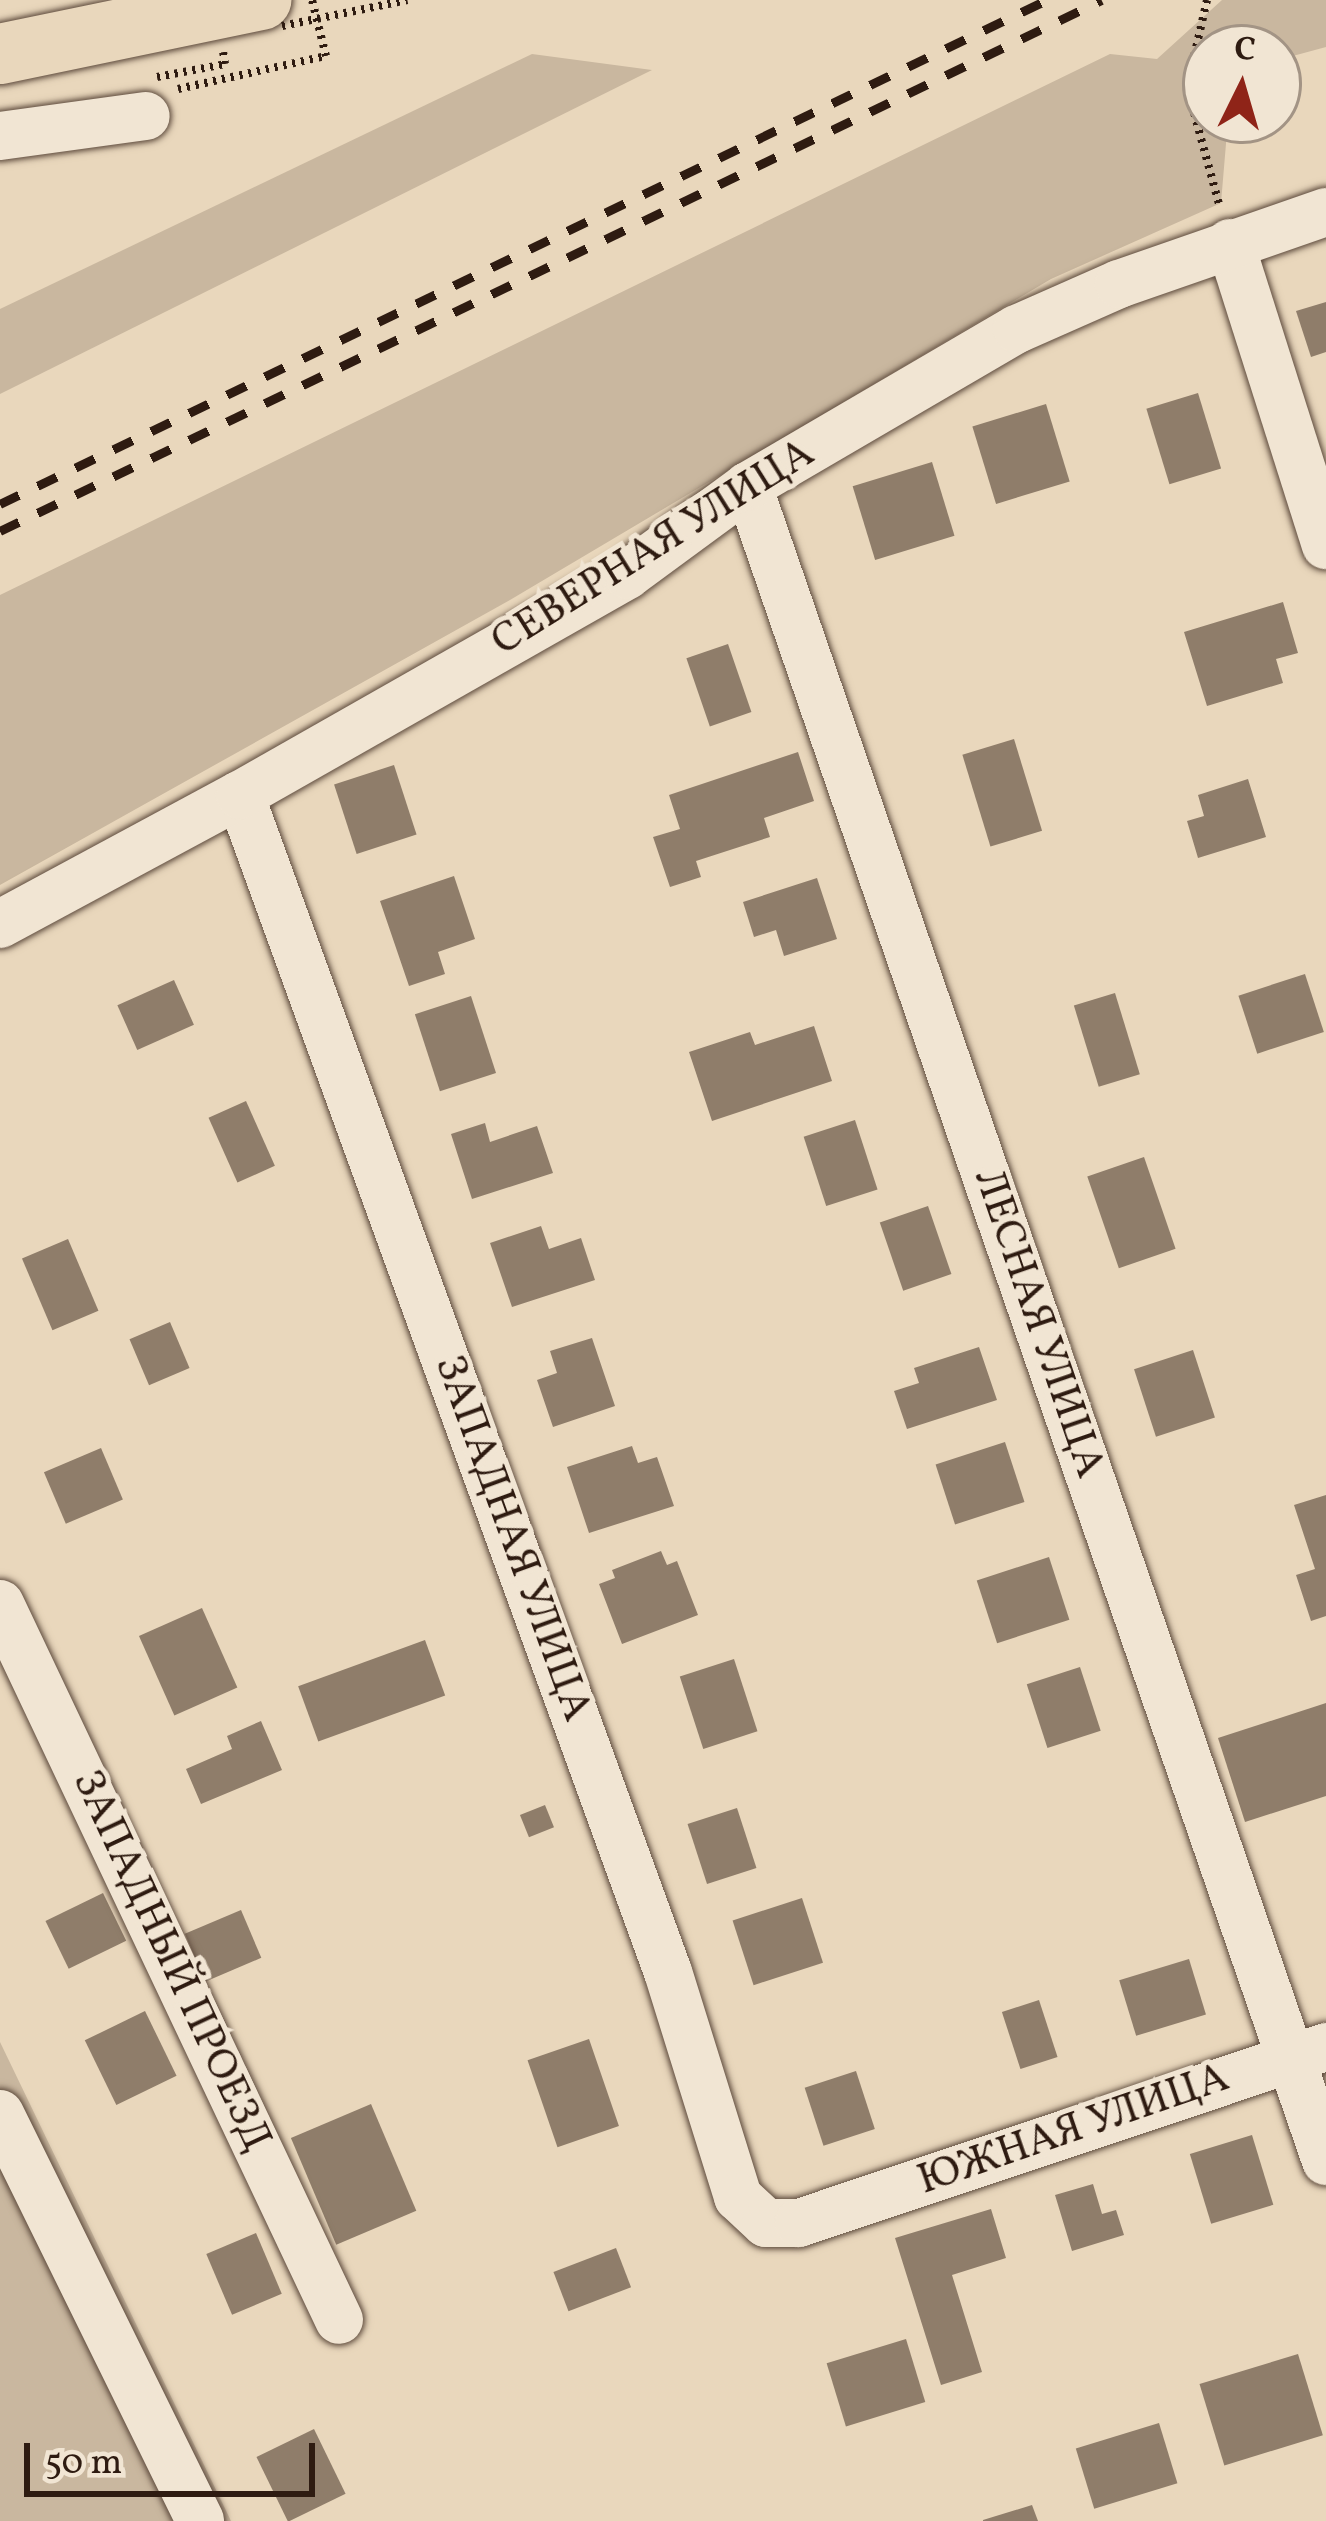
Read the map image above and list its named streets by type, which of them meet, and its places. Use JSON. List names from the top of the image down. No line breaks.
{"streets":{"street":["СЕВЕРНАЯ УЛИЦА","ЛЕСНАЯ УЛИЦА","ЗАПАДНАЯ УЛИЦА","ЗАПАДНЫЙ ПРОЕЗД","ЮЖНАЯ УЛИЦА"]},"crossings":[["СЕВЕРНАЯ УЛИЦА","ЛЕСНАЯ УЛИЦА"],["СЕВЕРНАЯ УЛИЦА","ЗАПАДНАЯ УЛИЦА"],["ЛЕСНАЯ УЛИЦА","ЮЖНАЯ УЛИЦА"],["ЗАПАДНАЯ УЛИЦА","ЮЖНАЯ УЛИЦА"]],"scale_bar":"50 m","north":"top"}
